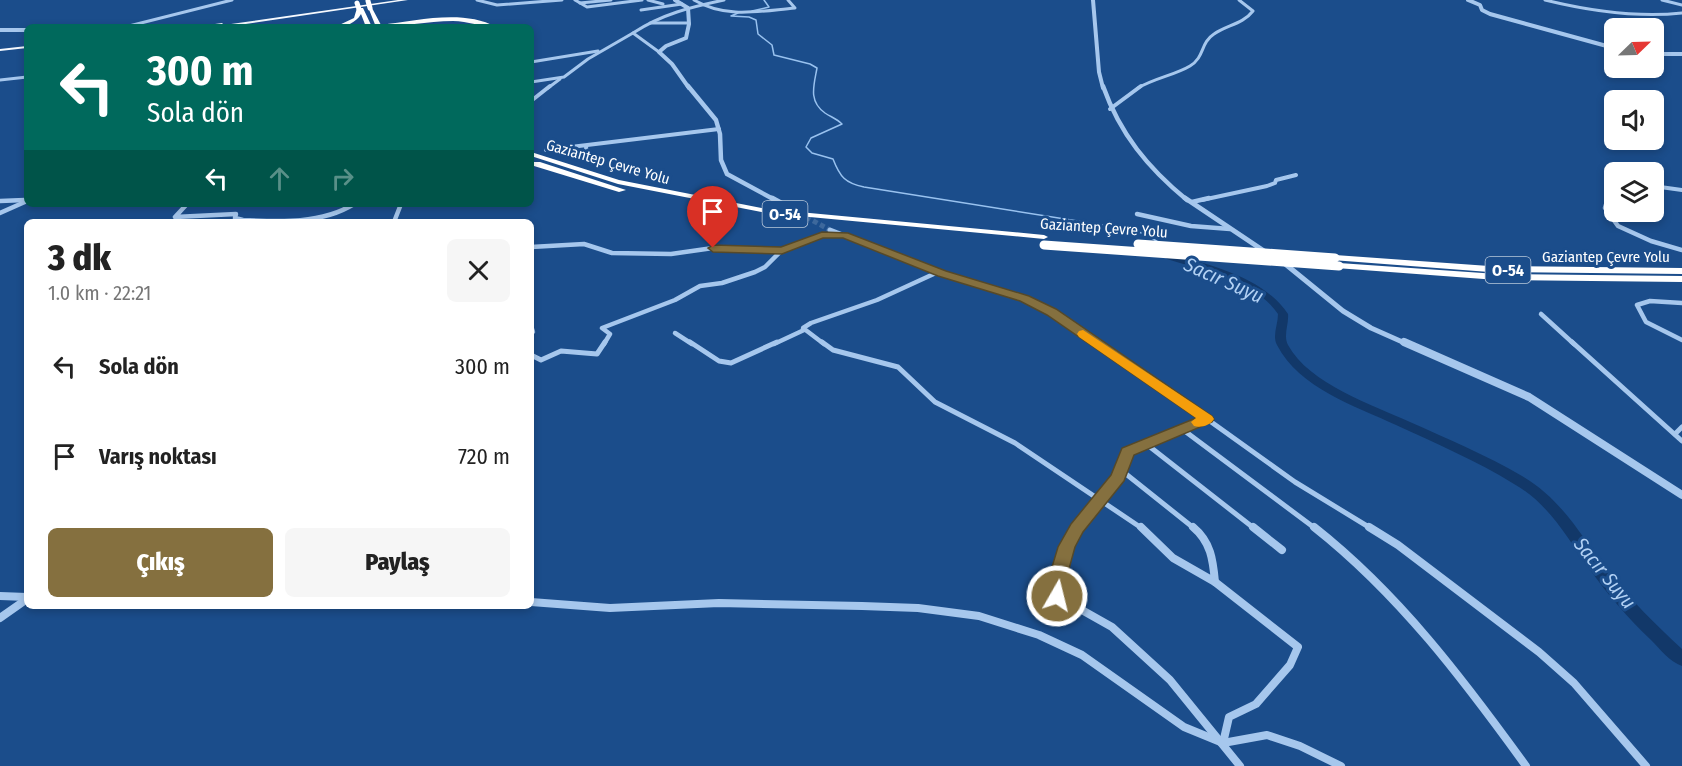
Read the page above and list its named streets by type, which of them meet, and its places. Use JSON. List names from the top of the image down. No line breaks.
{"streets":{"highway":["Gaziantep Çevre Yolu","O-54"]},"water":["Sacır Suyu"],"north":"top right","page":{"turn":["300 m","Sola dön"],"heading":["3 dk","1.0 km · 22:21"],"list":[{"name":"Sola dön","value":"300 m"},{"name":"Varış noktası","value":"720 m"}],"buttons":["Çıkış","Paylaş"]}}
